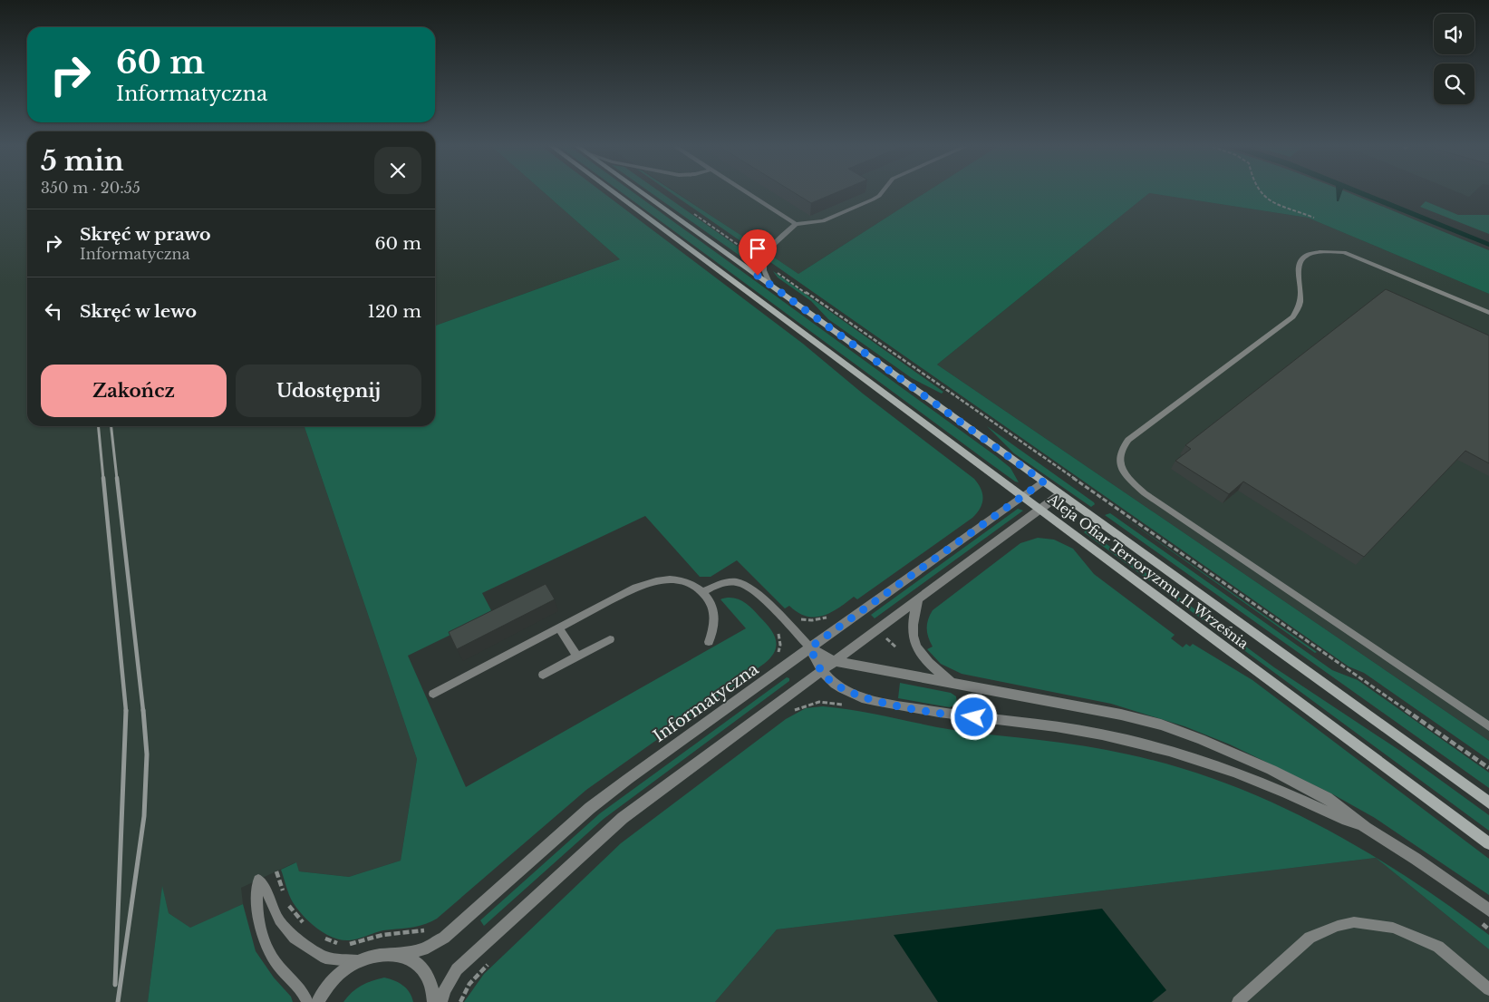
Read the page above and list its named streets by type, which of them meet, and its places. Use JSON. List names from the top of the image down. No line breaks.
{"streets":{"street":["Aleja Ofiar Terroryzmu 11 Września","Informatyczna"]},"crossings":[["Aleja Ofiar Terroryzmu 11 Września","Informatyczna"]],"page":{"turn":["60 m","Informatyczna"],"heading":["5 min","350 m · 20:55"],"list":[{"name":"Skręć w prawo","note":"Informatyczna","value":"60 m"},{"name":"Skręć w lewo","value":"120 m"}],"buttons":["Zakończ","Udostępnij"]}}
